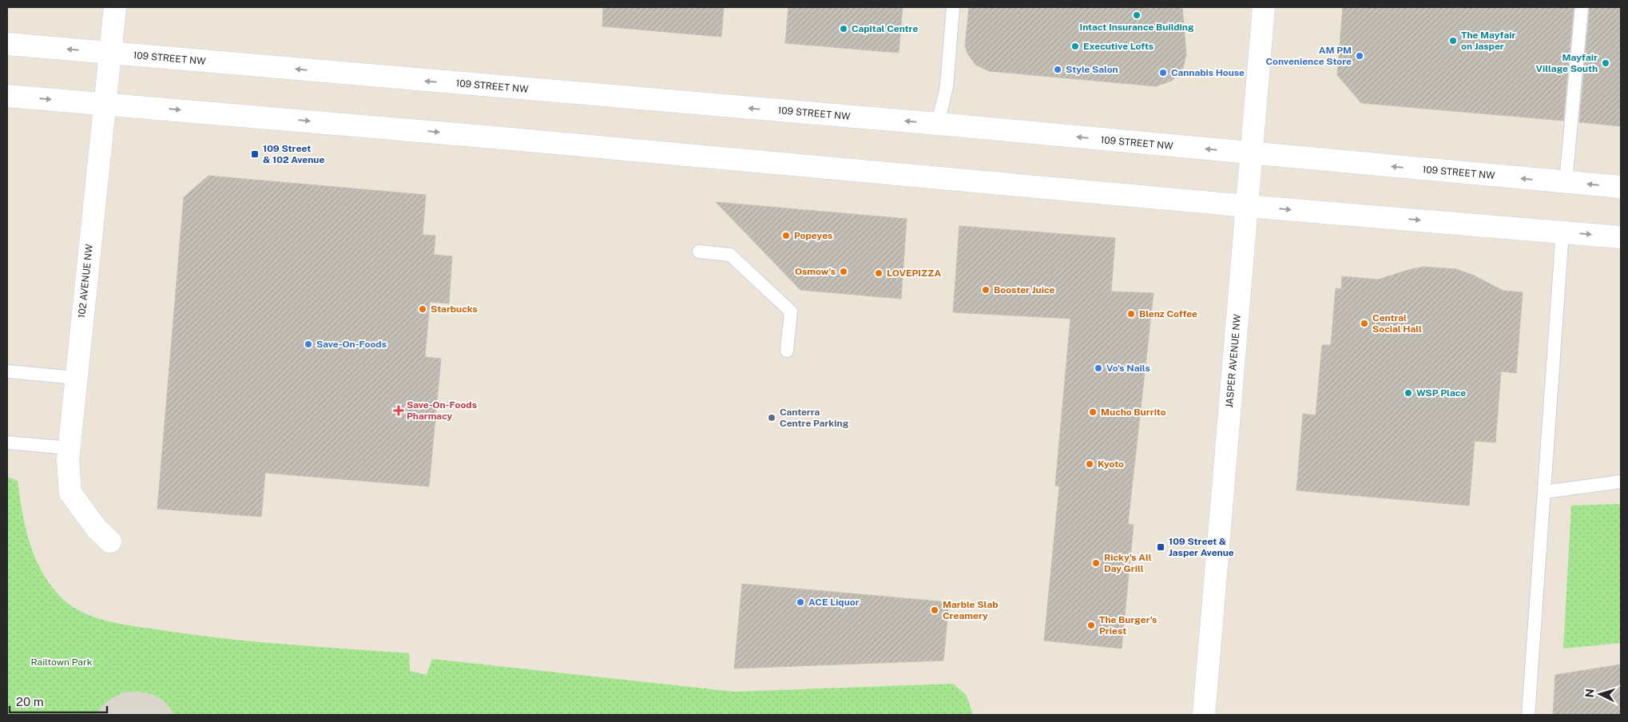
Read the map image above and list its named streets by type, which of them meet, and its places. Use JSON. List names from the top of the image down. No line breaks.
{"streets":{"main road":["109 STREET NW","102 AVENUE NW","JASPER AVENUE NW"]},"crossings":[["109 STREET NW","102 AVENUE NW"],["109 STREET NW","JASPER AVENUE NW"]],"parks":["Railtown Park"],"places":{"other":["Intact Insurance Building","Capital Centre","The Mayfair on Jasper","Executive Lofts","AM PM Convenience Store","Mayfair Village South","Style Salon","Cannabis House","Popeyes","Osmow's","LOVEPIZZA","Booster Juice","Starbucks","Blenz Coffee","Central Social Hall","Save-On-Foods","Vo's Nails","WSP Place","Mucho Burrito","Canterra Centre Parking","Kyoto","Ricky's All Day Grill","ACE Liquor","Marble Slab Creamery","The Burger's Priest"],"transit":["109 Street & 102 Avenue","109 Street & Jasper Avenue"],"health":["Save-On-Foods Pharmacy"]},"scale_bar":"20 m","north":"left"}
